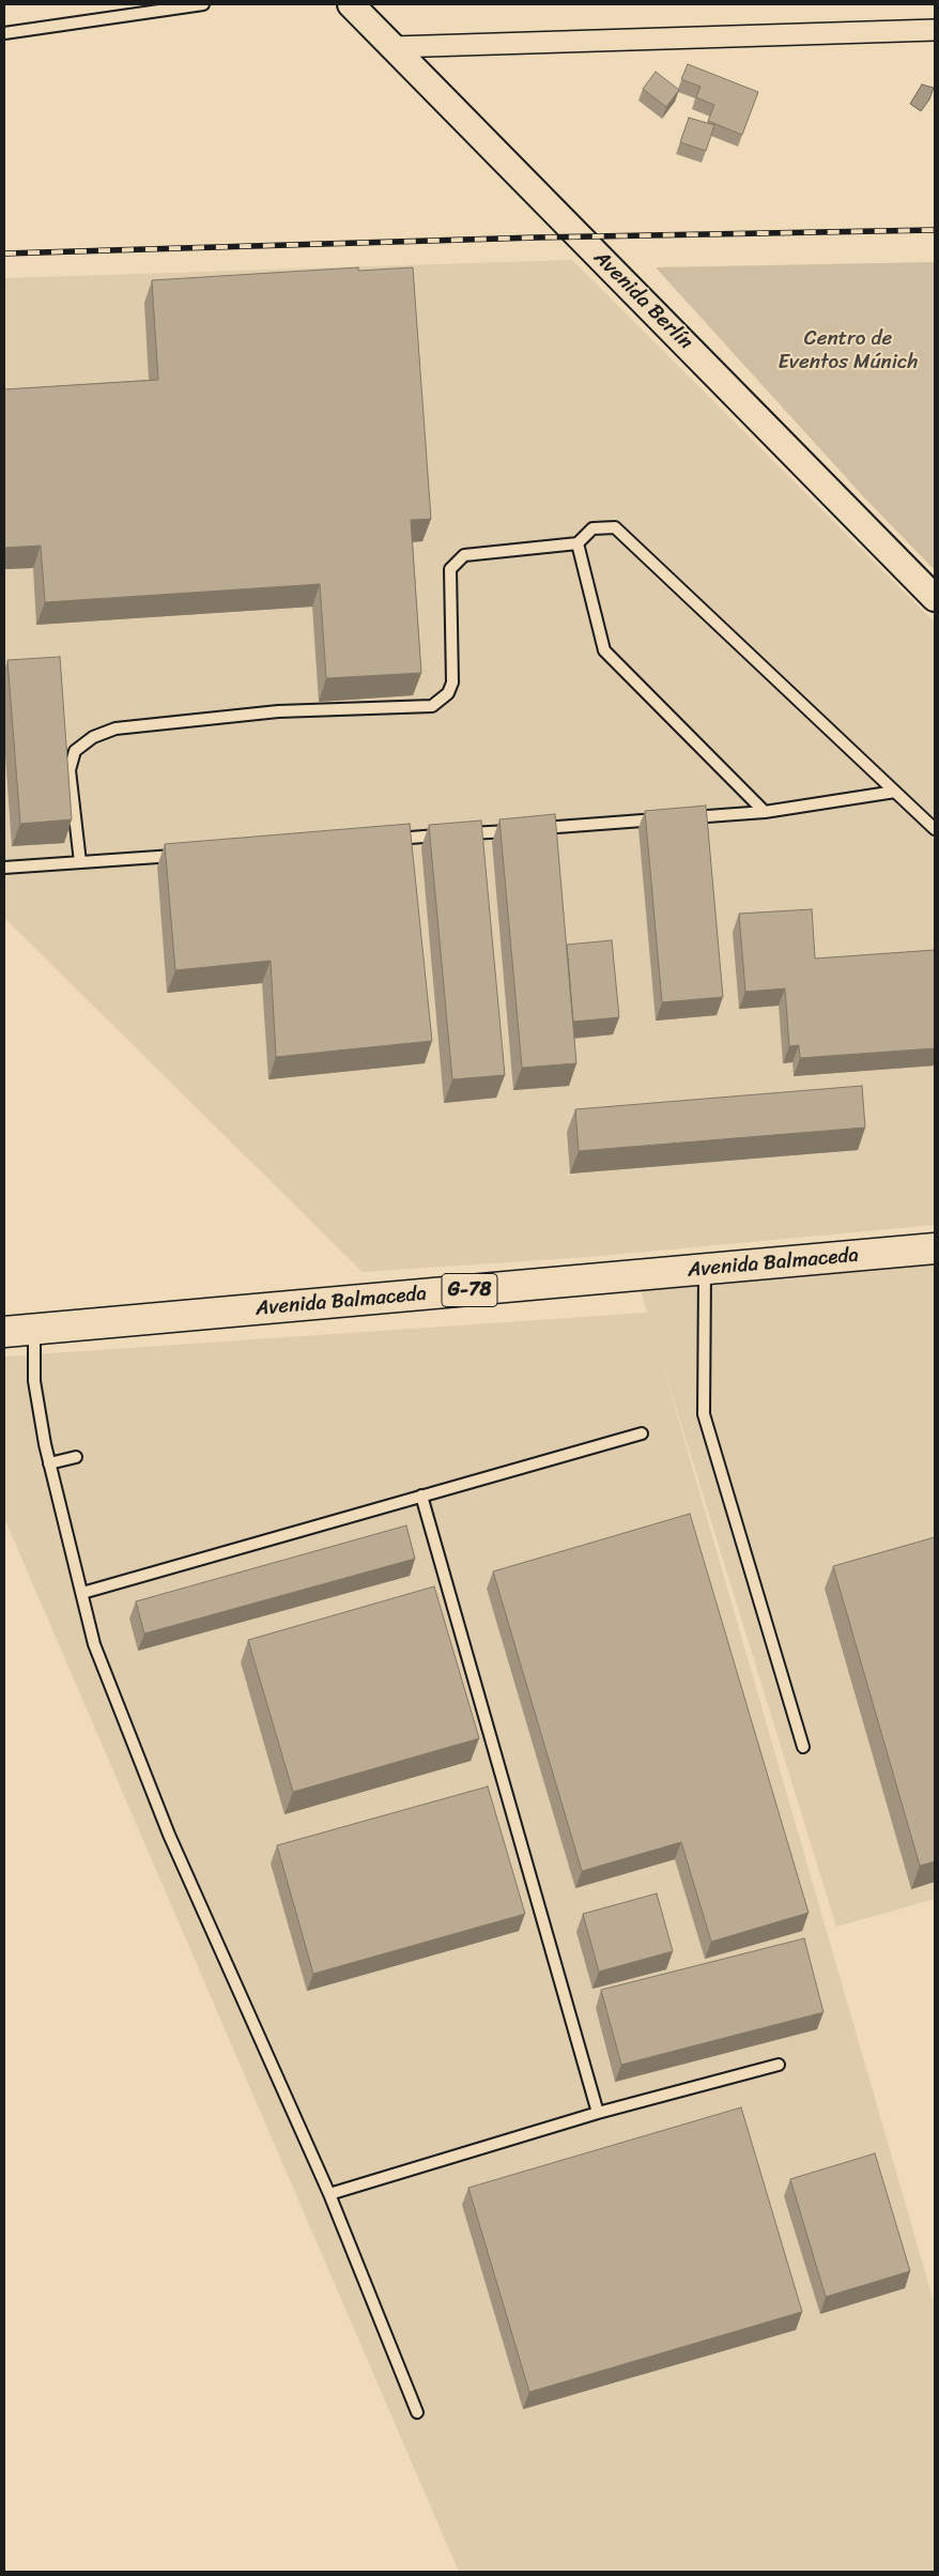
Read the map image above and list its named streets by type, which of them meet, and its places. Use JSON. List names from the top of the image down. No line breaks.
{"streets":{"main road":["Avenida Balmaceda","G-78"],"street":["Avenida Berlín"]},"parks":["Centro de Eventos Múnich"]}
